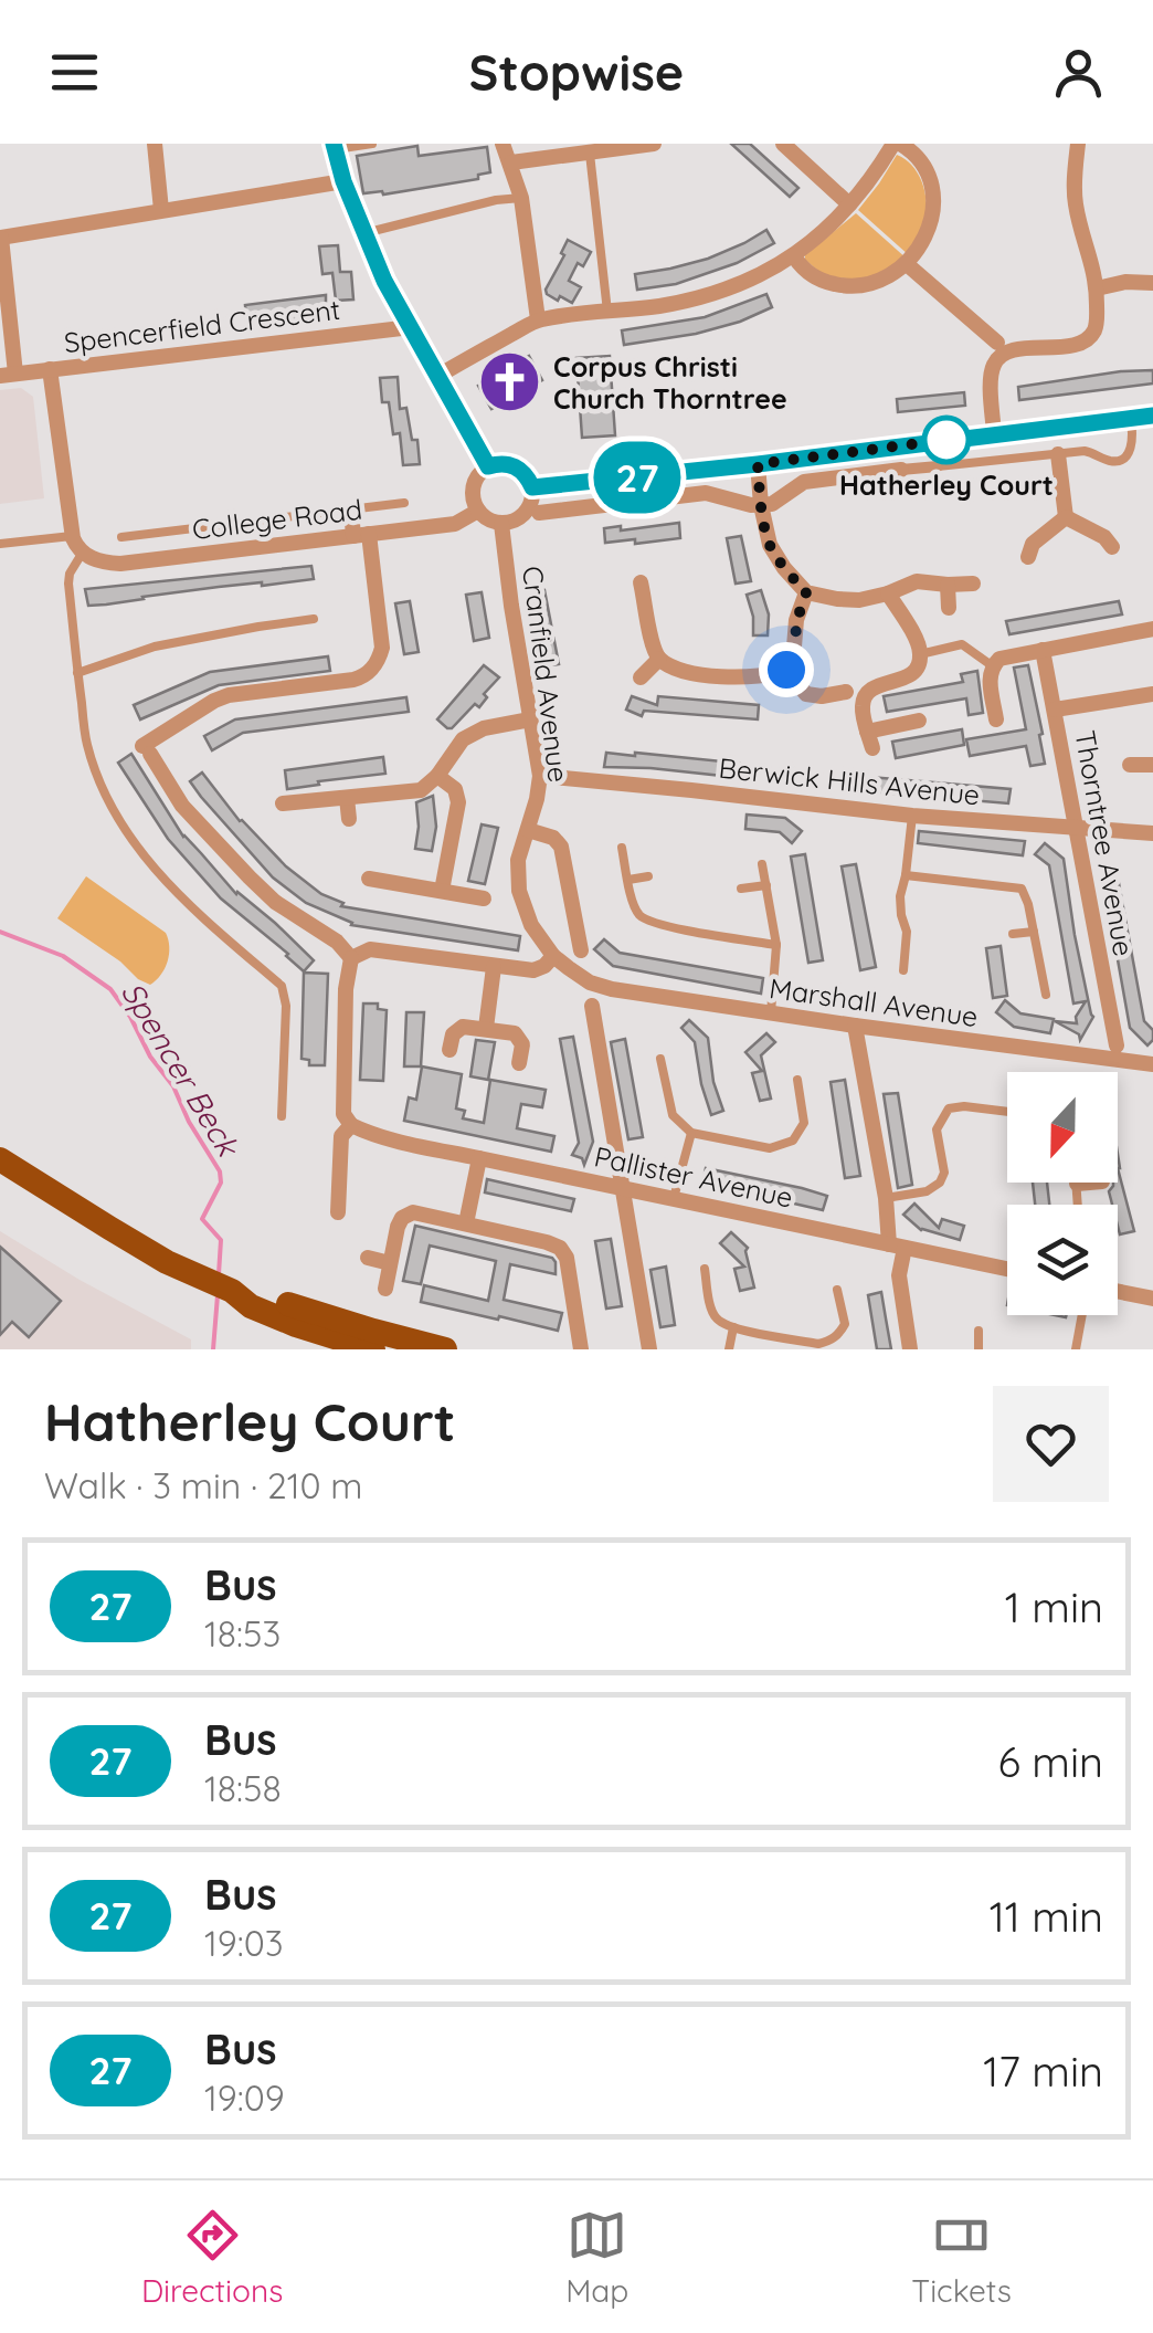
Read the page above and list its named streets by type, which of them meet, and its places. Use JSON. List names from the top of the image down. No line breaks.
{"streets":{"street":["Spencerfield Crescent","College Road","Cranfield Avenue","Berwick Hills Avenue","Thorntree Avenue","Marshall Avenue","Pallister Avenue"]},"crossings":[["College Road","Cranfield Avenue"],["Cranfield Avenue","Berwick Hills Avenue"],["Cranfield Avenue","Marshall Avenue"],["Berwick Hills Avenue","Thorntree Avenue"]],"water":["Spencer Beck"],"places":{"church":["Corpus Christi Church Thorntree"],"other":["Hatherley Court"]},"lines":["bus line 27"],"north":"bottom","page":{"header":"Stopwise","on_map":"27","heading":["Hatherley Court","Walk · 3 min · 210 m"],"list":[{"mark":"27","name":"Bus","note":"18:53","value":"1 min"},{"mark":"27","name":"Bus","note":"18:58","value":"6 min"},{"mark":"27","name":"Bus","note":"19:03","value":"11 min"},{"mark":"27","name":"Bus","note":"19:09","value":"17 min"}],"tabs":["Directions","Map","Tickets"]}}
